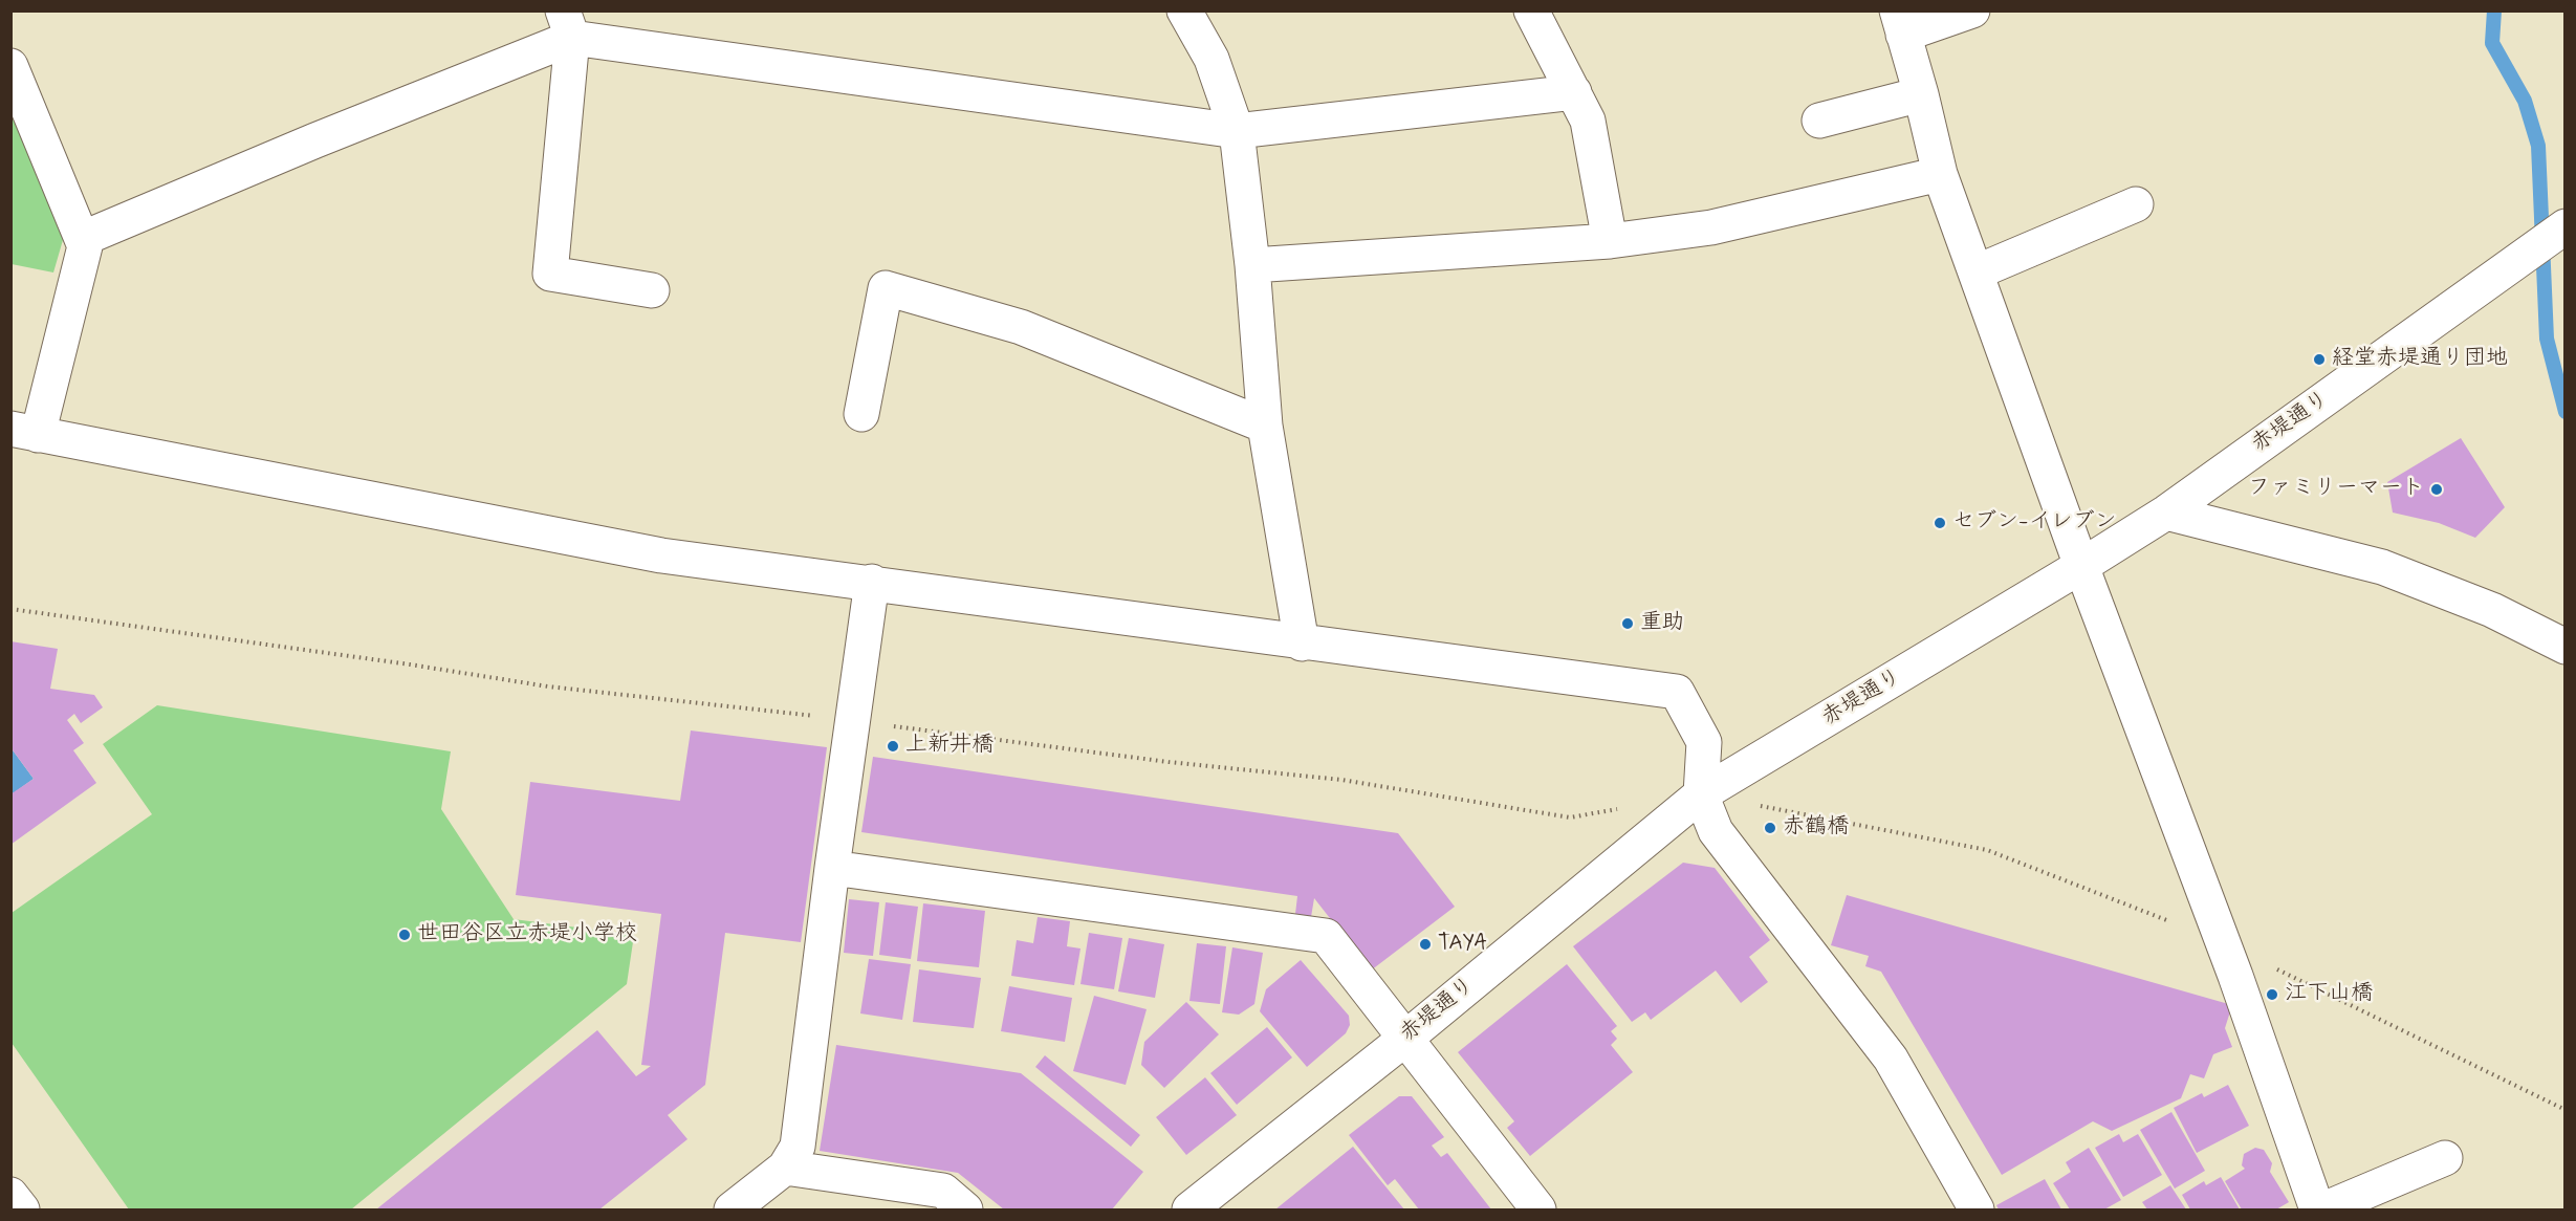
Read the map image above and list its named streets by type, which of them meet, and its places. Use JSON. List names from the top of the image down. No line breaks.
{"streets":{"street":["赤堤通り"]},"places":["経堂赤堤通り団地","ファミリーマート","セブン-イレブン","重助","上新井橋","赤鶴橋","世田谷区立赤堤小学校","TAYA","江下山橋"]}
